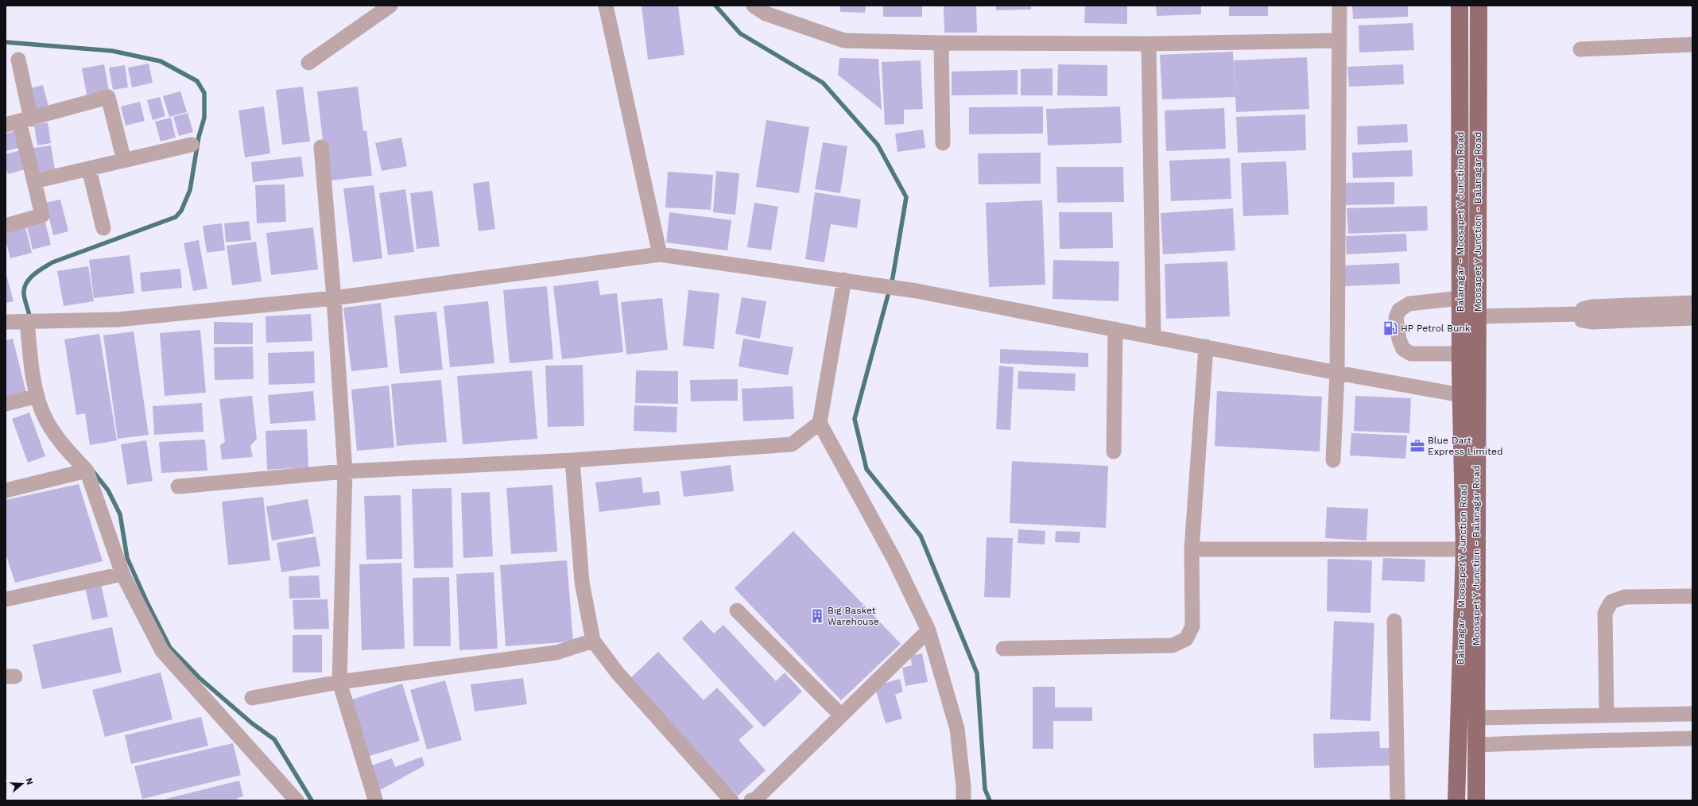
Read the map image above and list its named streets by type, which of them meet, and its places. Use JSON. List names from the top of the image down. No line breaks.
{"streets":{"main road":["Balanagar - Moosapet Y Junction Road","Moosapet Y Junction - Balanagar Road"]},"places":{"fuel station":["HP Petrol Bunk"],"office":["Blue Dart Express Limited"],"building":["Big Basket Warehouse"]},"north":"right"}
